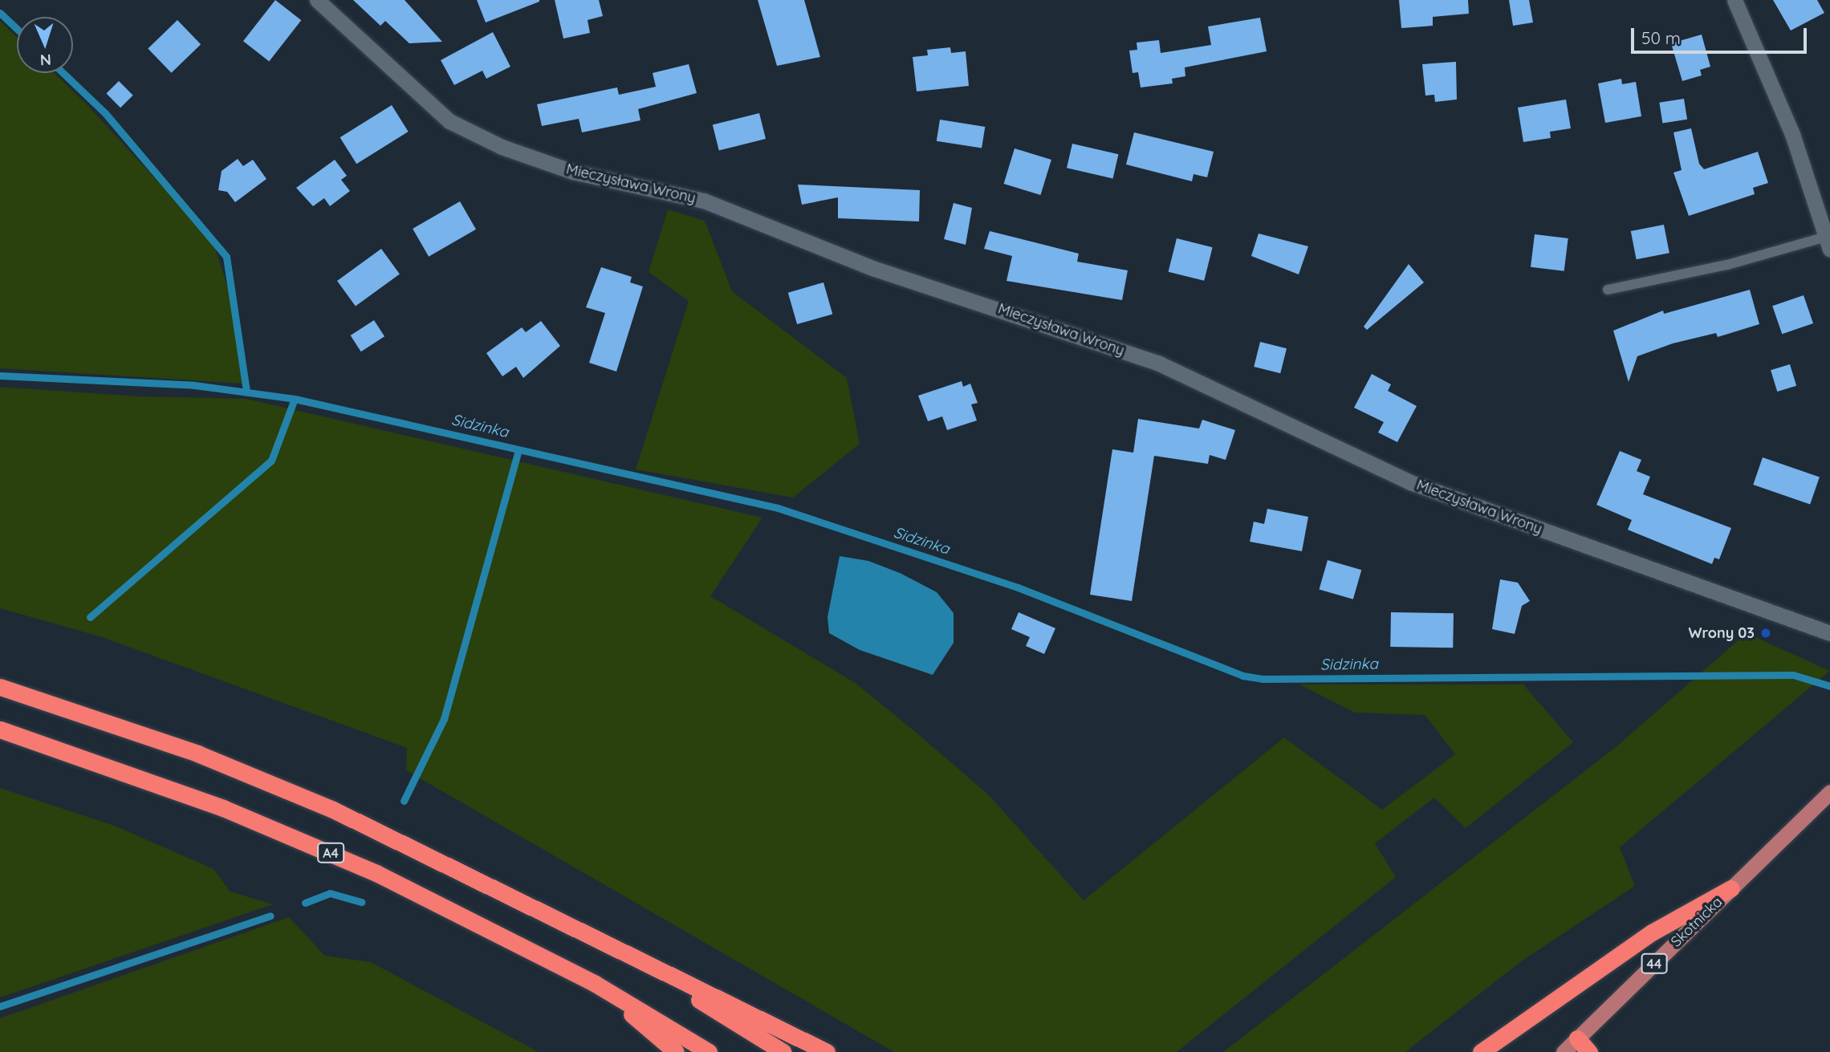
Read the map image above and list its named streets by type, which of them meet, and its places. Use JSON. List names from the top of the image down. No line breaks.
{"streets":{"highway":["A4"],"main road":["Skotnicka","44"],"street":["Mieczysława Wrony"]},"water":["Sidzinka"],"places":["Wrony 03"],"scale_bar":"50 m","north":"bottom"}
